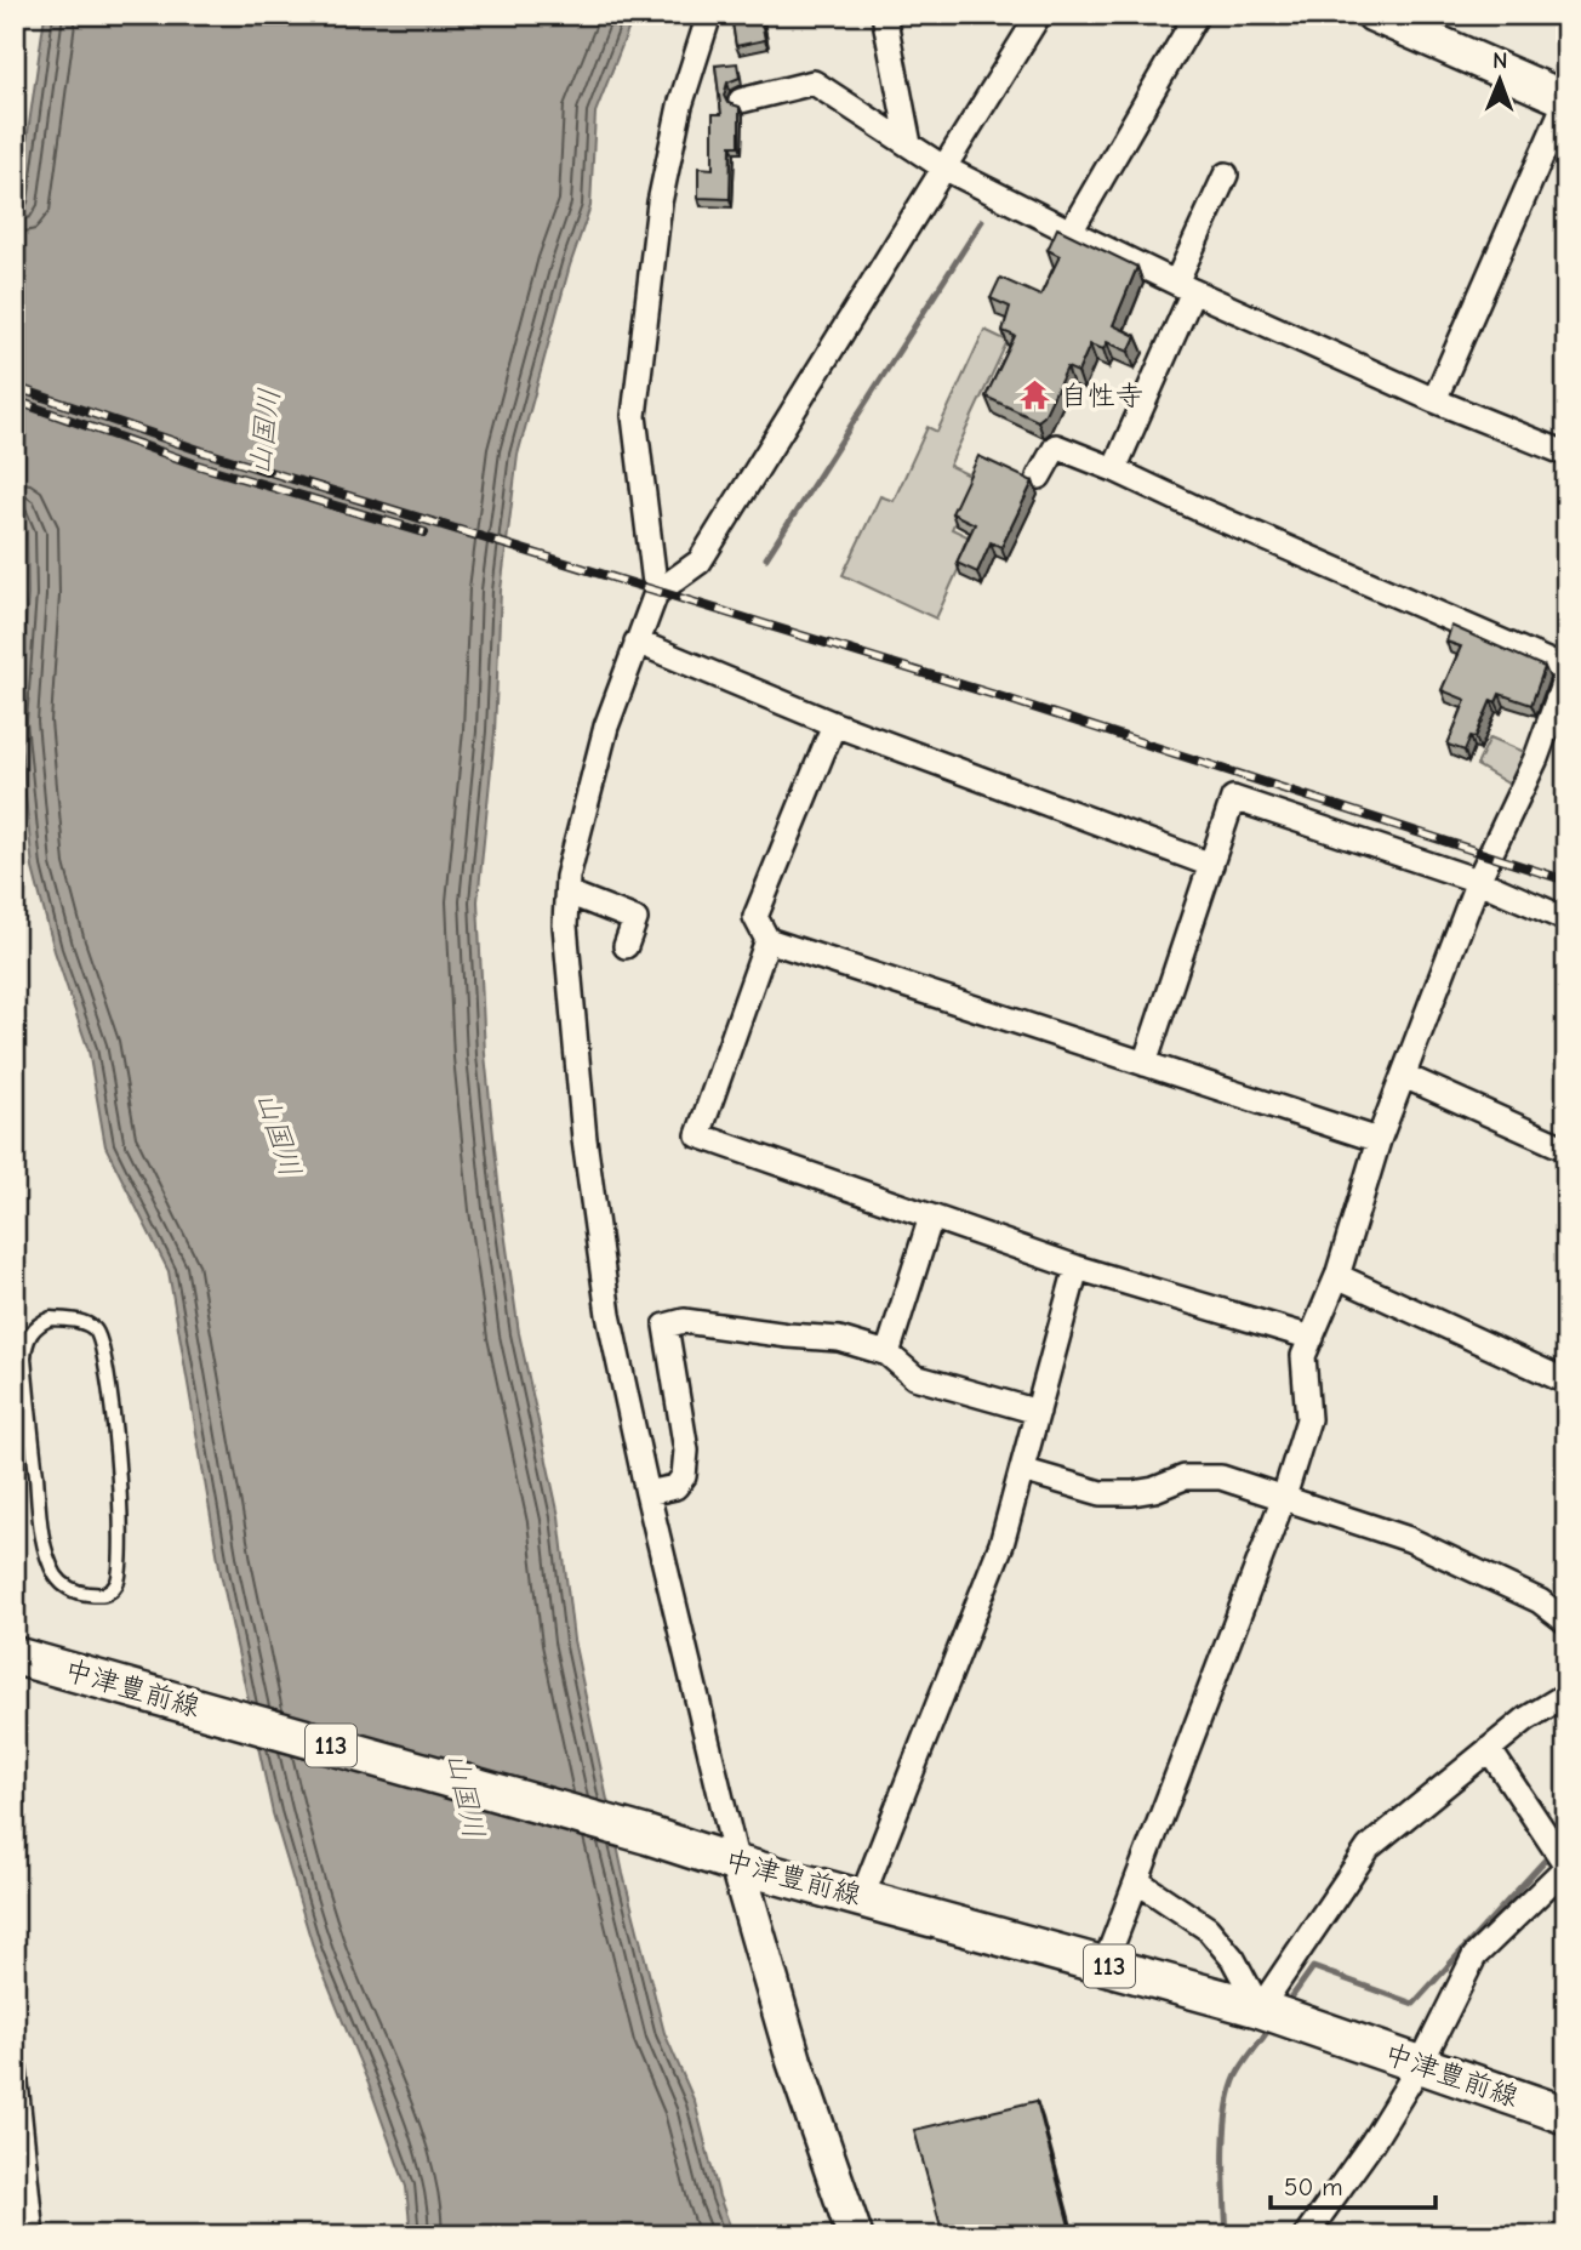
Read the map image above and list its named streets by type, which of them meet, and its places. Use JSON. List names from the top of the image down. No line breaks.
{"streets":{"main road":["中津豊前線","113"]},"water":["山国川"],"places":{"temple":["自性寺"]},"scale_bar":"50 m","north":"top"}
